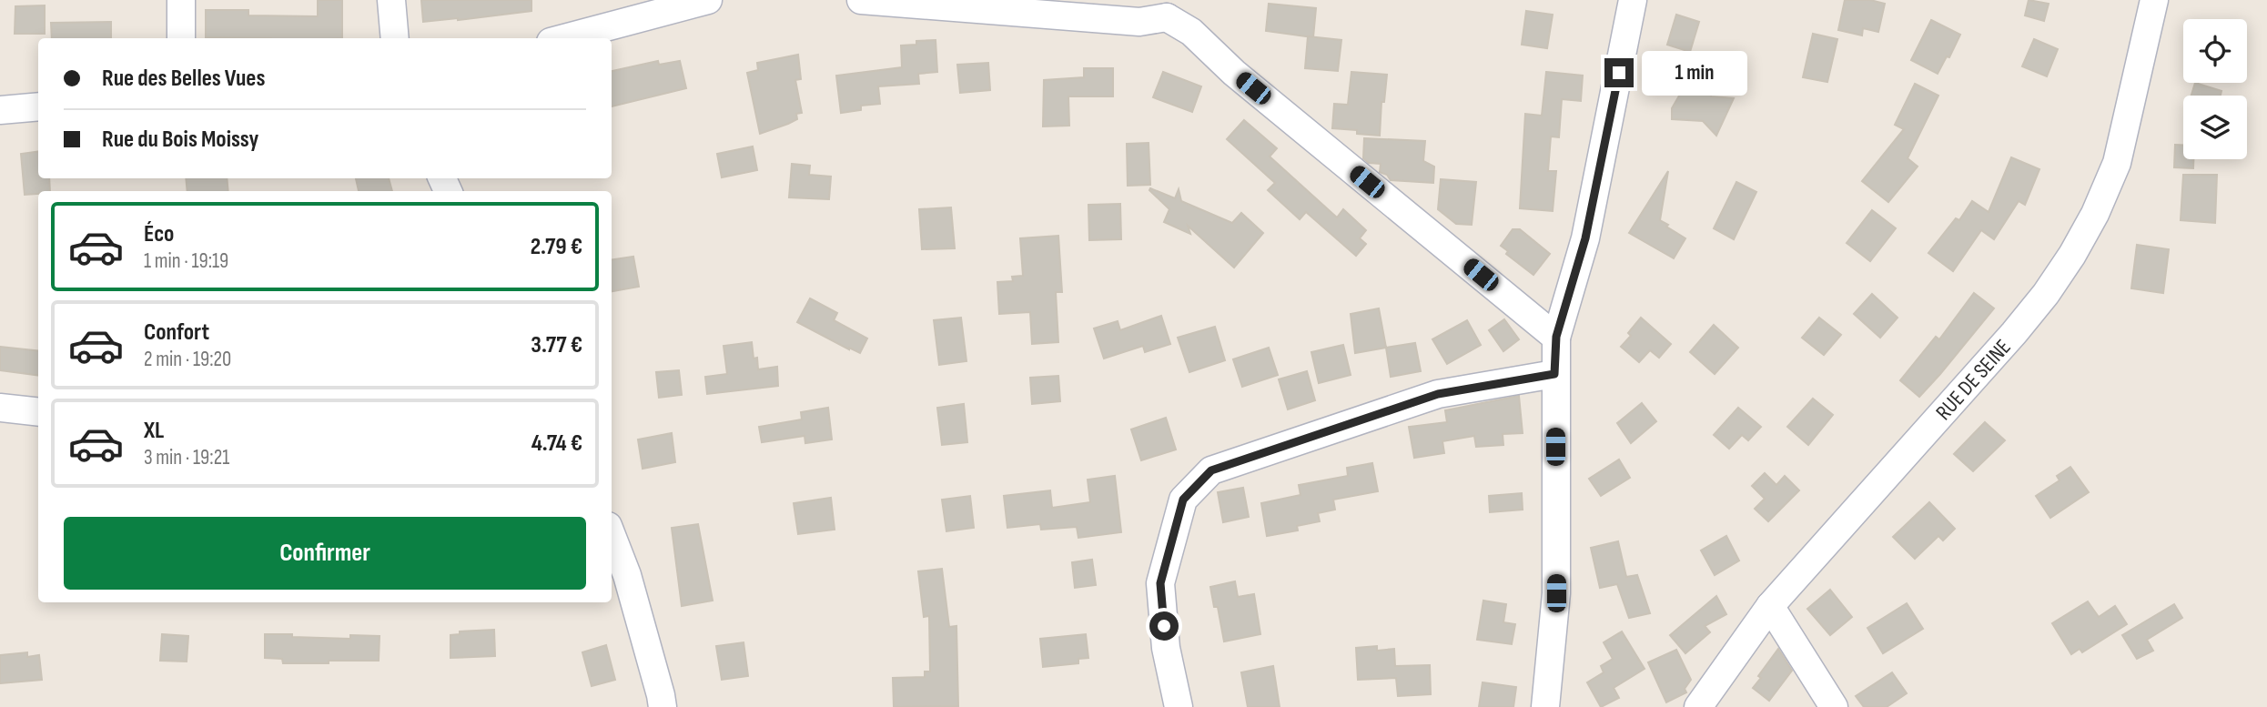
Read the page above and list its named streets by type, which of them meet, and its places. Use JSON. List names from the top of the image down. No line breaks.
{"streets":{"street":["RUE DE SEINE"]},"page":{"banner":["Rue des Belles Vues","Rue du Bois Moissy"],"bubble":"1 min","list":[{"name":"Éco","note":"1 min · 19:19","value":"2.79 €"},{"name":"Confort","note":"2 min · 19:20","value":"3.77 €"},{"name":"XL","note":"3 min · 19:21","value":"4.74 €"}],"buttons":"Confirmer"}}
